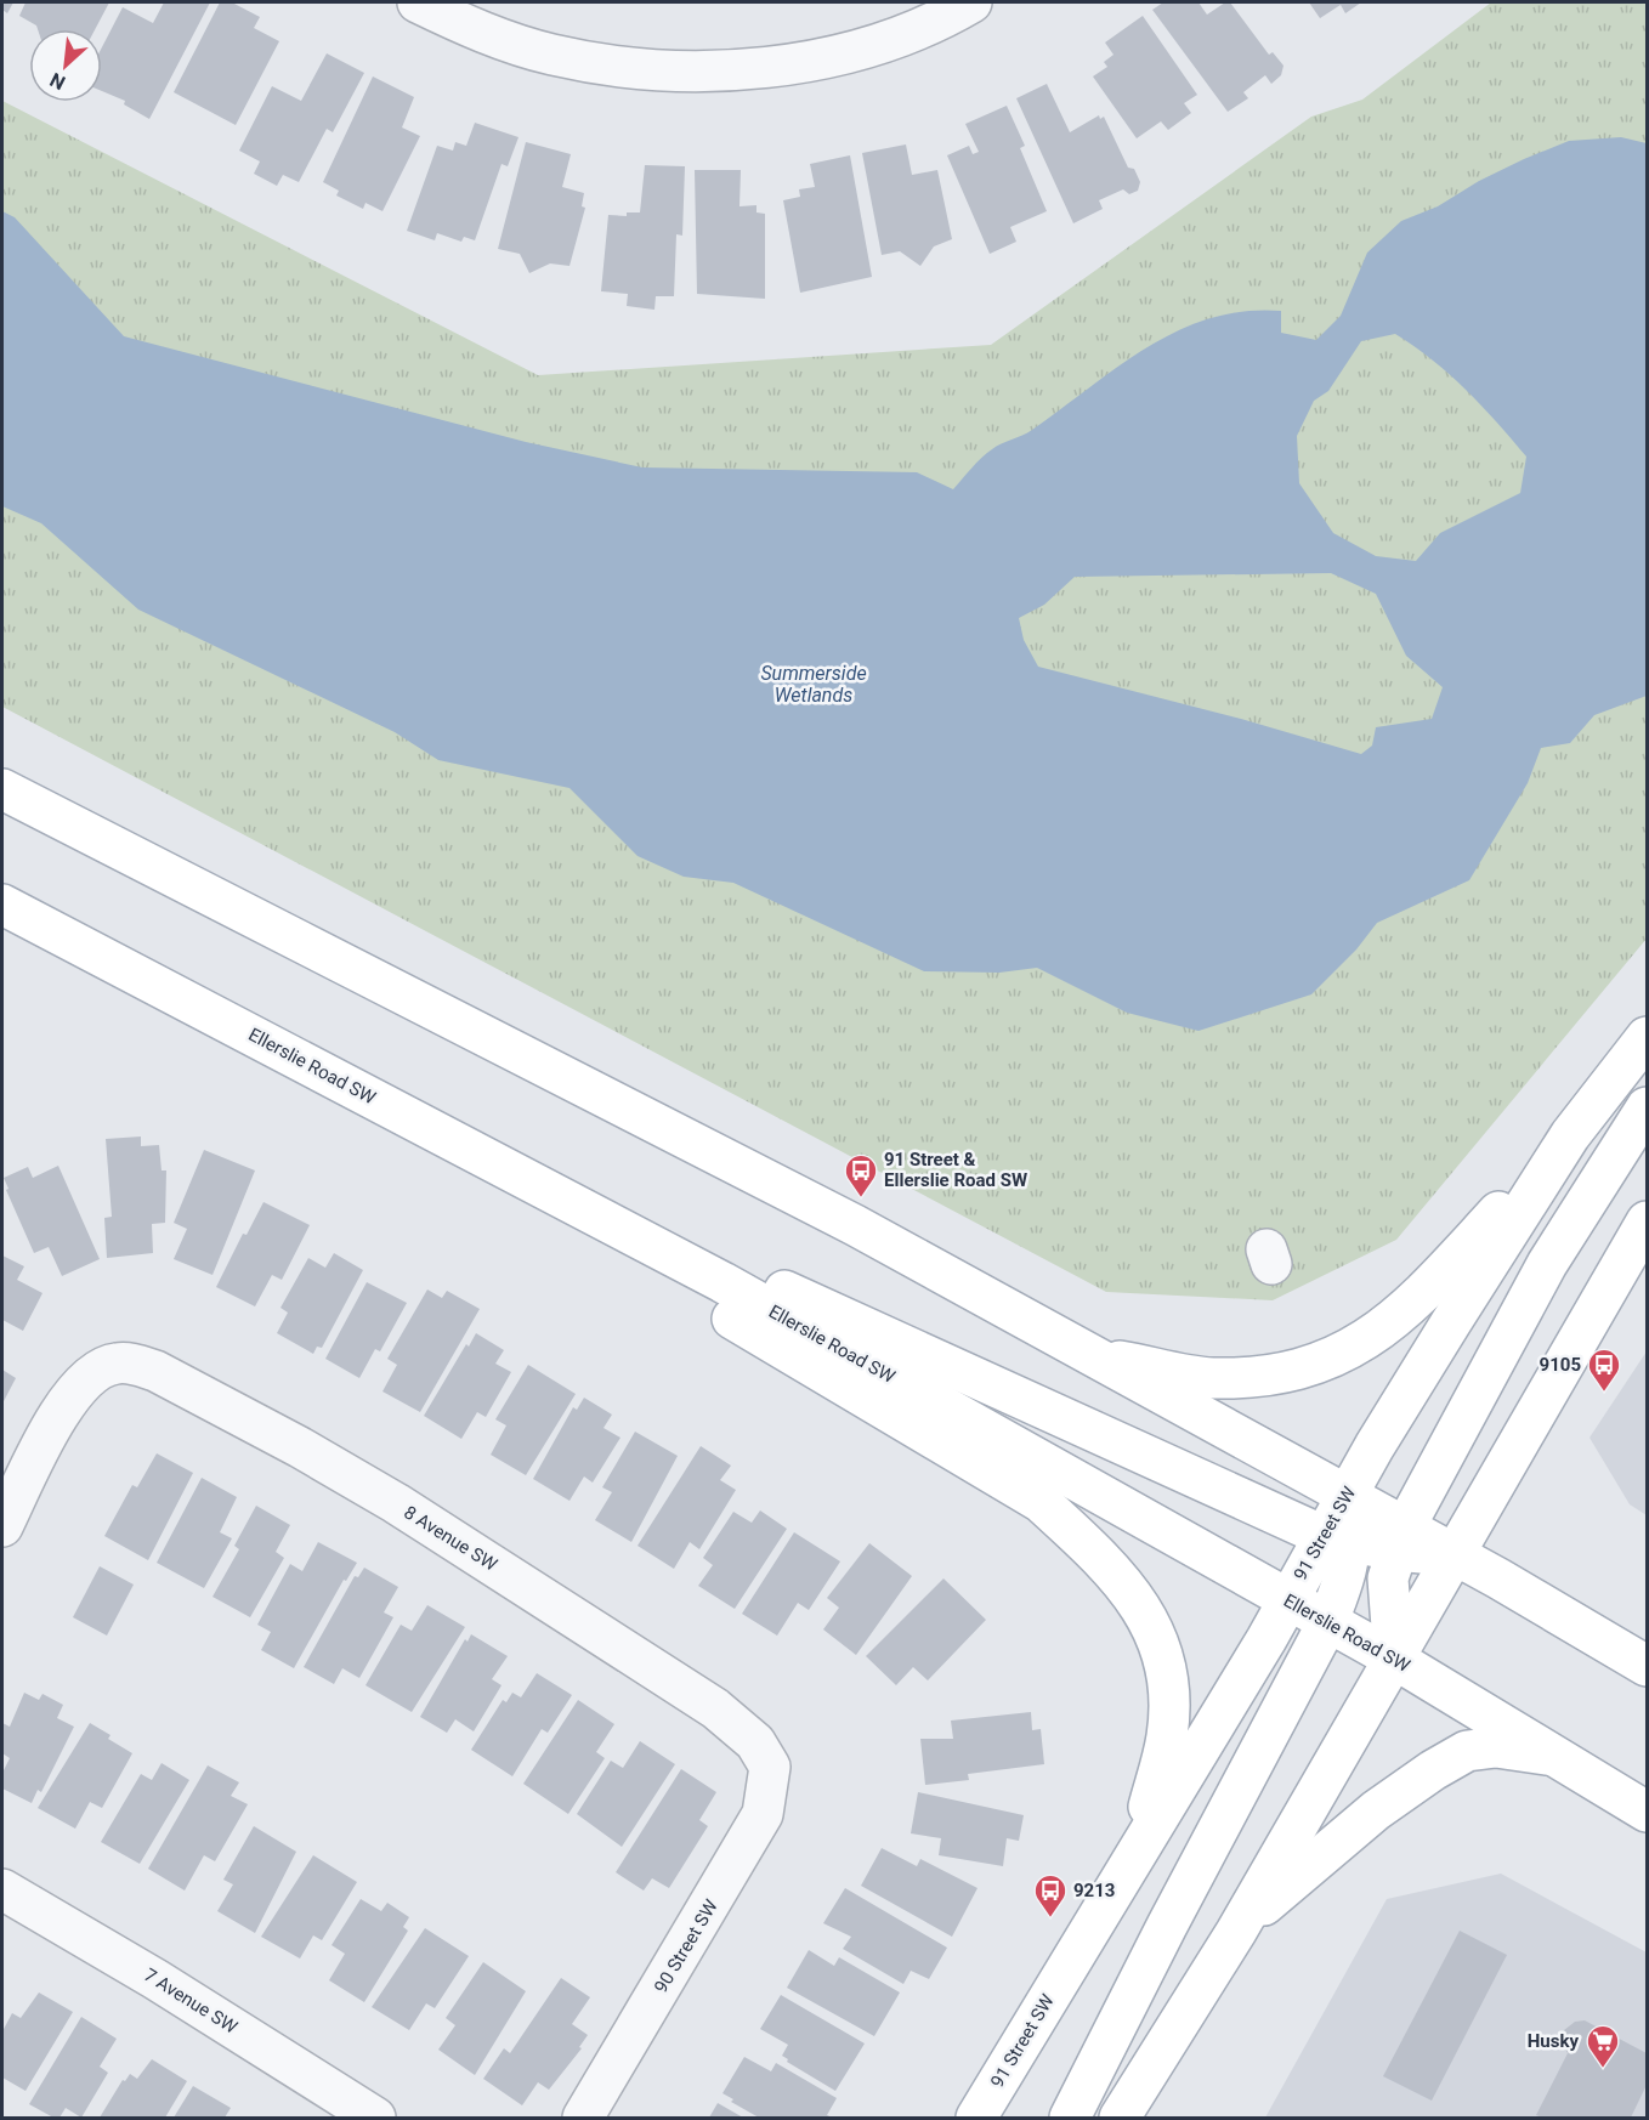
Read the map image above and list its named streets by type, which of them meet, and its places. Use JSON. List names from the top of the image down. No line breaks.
{"streets":{"main road":["Ellerslie Road SW","91 Street SW"],"street":["8 Avenue SW","90 Street SW","7 Avenue SW"]},"crossings":[["Ellerslie Road SW","91 Street SW"],["8 Avenue SW","90 Street SW"]],"water":["Summerside Wetlands"],"places":{"bus stop":["91 Street & Ellerslie Road SW","9105","9213"],"supermarket":["Husky"]},"north":"bottom left"}
